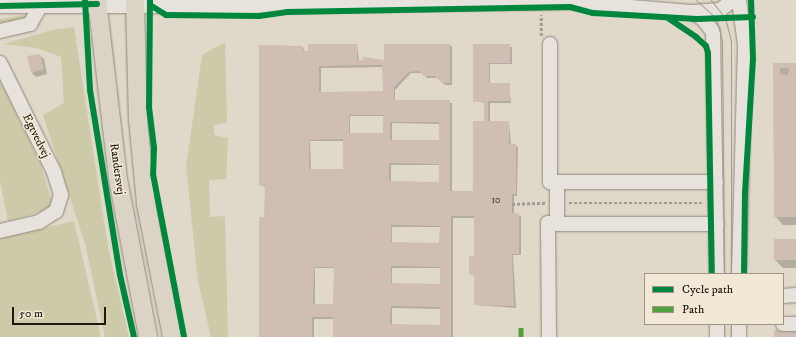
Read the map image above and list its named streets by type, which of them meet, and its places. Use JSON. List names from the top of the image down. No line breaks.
{"streets":{"main road":["Randersvej"],"street":["Egtvedvej"]},"house_numbers":["10"],"legend":["Cycle path","Path"],"scale_bar":"50 m"}
